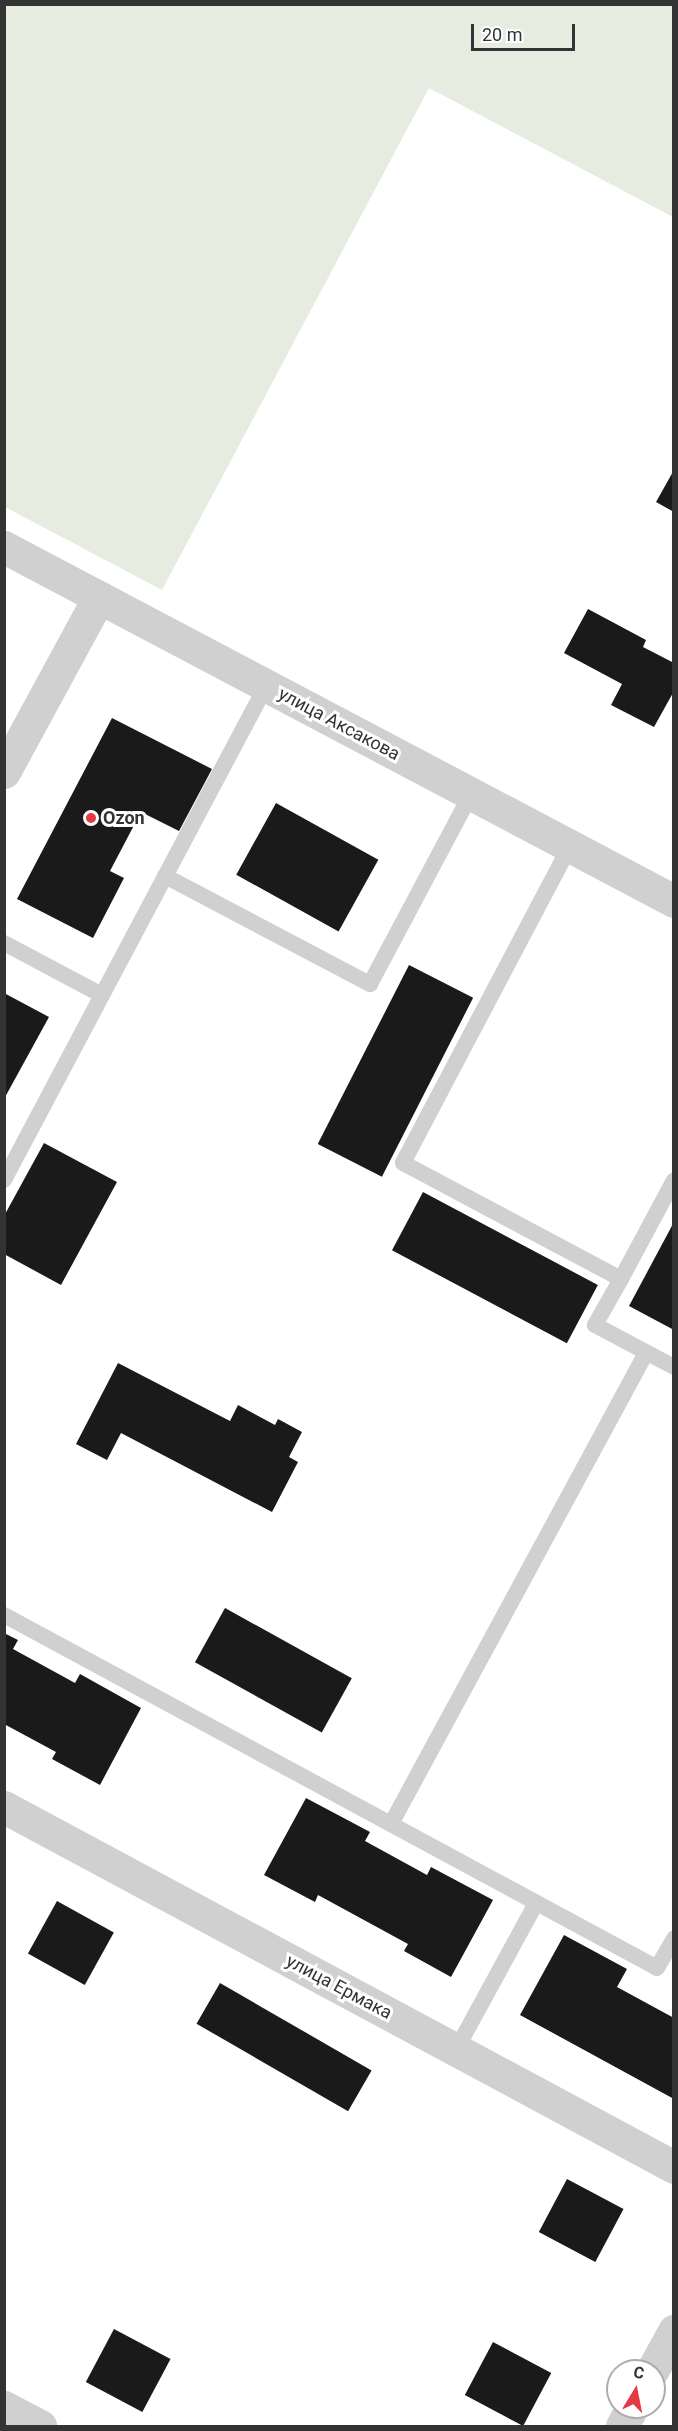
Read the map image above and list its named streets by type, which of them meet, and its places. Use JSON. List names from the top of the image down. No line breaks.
{"streets":{"street":["улица Аксакова","улица Ермака"]},"places":["Ozon"],"scale_bar":"20 m","north":"top"}
